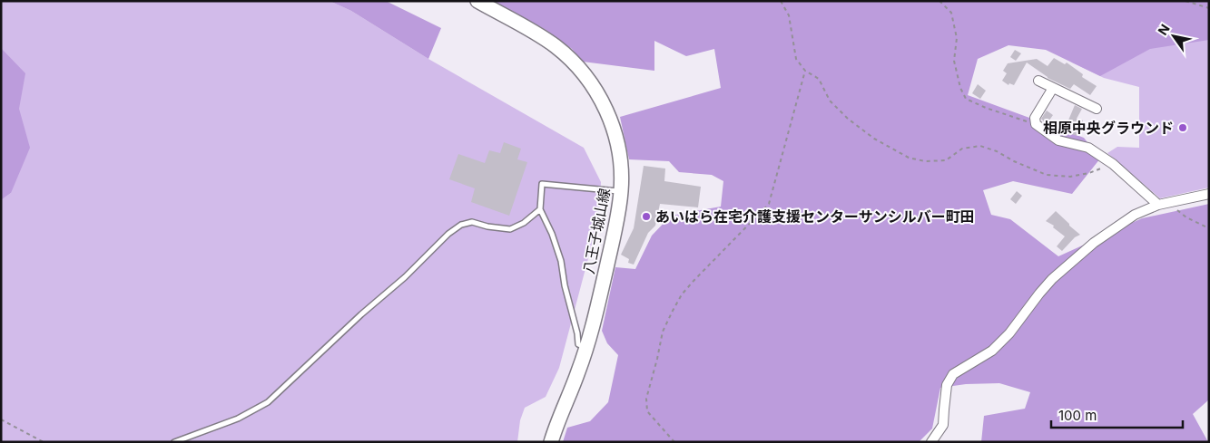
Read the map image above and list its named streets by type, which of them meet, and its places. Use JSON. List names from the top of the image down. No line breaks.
{"streets":{"main road":["八王子城山線"]},"places":["相原中央グラウンド","あいはら在宅介護支援センターサンシルバー町田"],"scale_bar":"100 m","north":"top left"}
